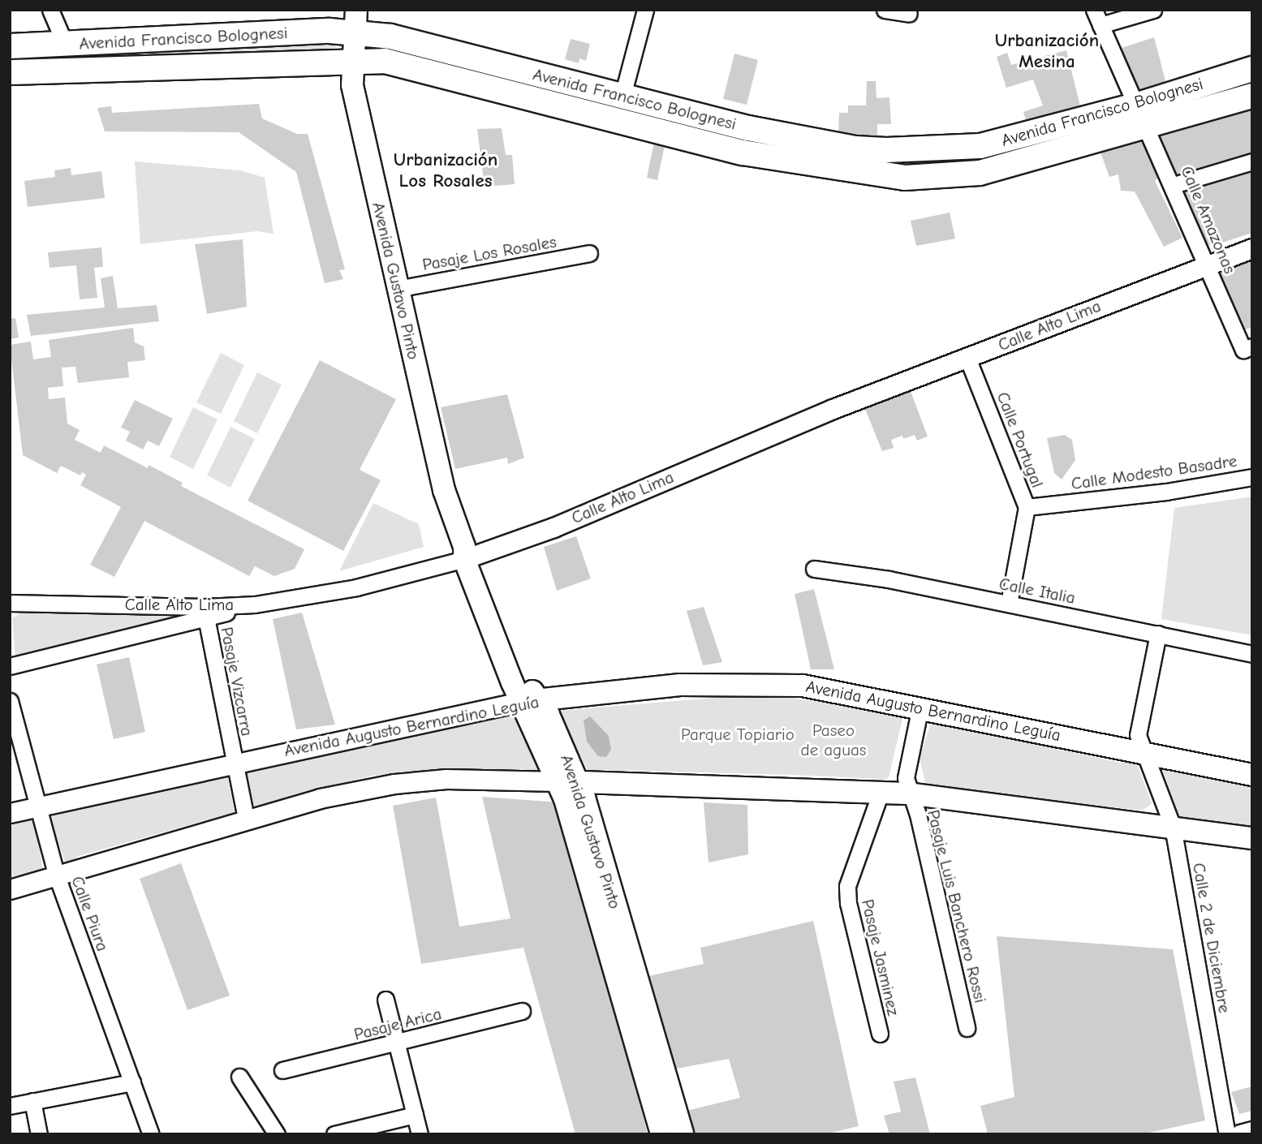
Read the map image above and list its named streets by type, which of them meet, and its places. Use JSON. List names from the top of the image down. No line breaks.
{"streets":{"main road":["Avenida Francisco Bolognesi","Avenida Gustavo Pinto","Avenida Augusto Bernardino Leguía"],"street":["Calle Amazonas","Pasaje Los Rosales","Calle Alto Lima","Calle Portugal","Calle Modesto Basadre","Calle Italia","Pasaje Vizcarra","Pasaje Luis Banchero Rossi","Calle Piura","Calle 2 de Diciembre","Pasaje Jasminez","Pasaje Arica"]},"crossings":[["Avenida Francisco Bolognesi","Calle Amazonas"],["Avenida Francisco Bolognesi","Avenida Gustavo Pinto"],["Calle Amazonas","Calle Alto Lima"],["Pasaje Los Rosales","Avenida Gustavo Pinto"],["Avenida Gustavo Pinto","Calle Alto Lima"],["Avenida Gustavo Pinto","Avenida Augusto Bernardino Leguía"],["Calle Alto Lima","Calle Portugal"],["Calle Alto Lima","Pasaje Vizcarra"],["Calle Portugal","Calle Modesto Basadre"],["Calle Portugal","Calle Italia"],["Calle Italia","Calle 2 de Diciembre"],["Pasaje Vizcarra","Avenida Augusto Bernardino Leguía"],["Avenida Augusto Bernardino Leguía","Pasaje Luis Banchero Rossi"],["Avenida Augusto Bernardino Leguía","Calle Piura"],["Avenida Augusto Bernardino Leguía","Calle 2 de Diciembre"]],"districts":["Urbanización Mesina","Urbanización Los Rosales"],"parks":["Paseo de aguas","Parque Topiario"]}
